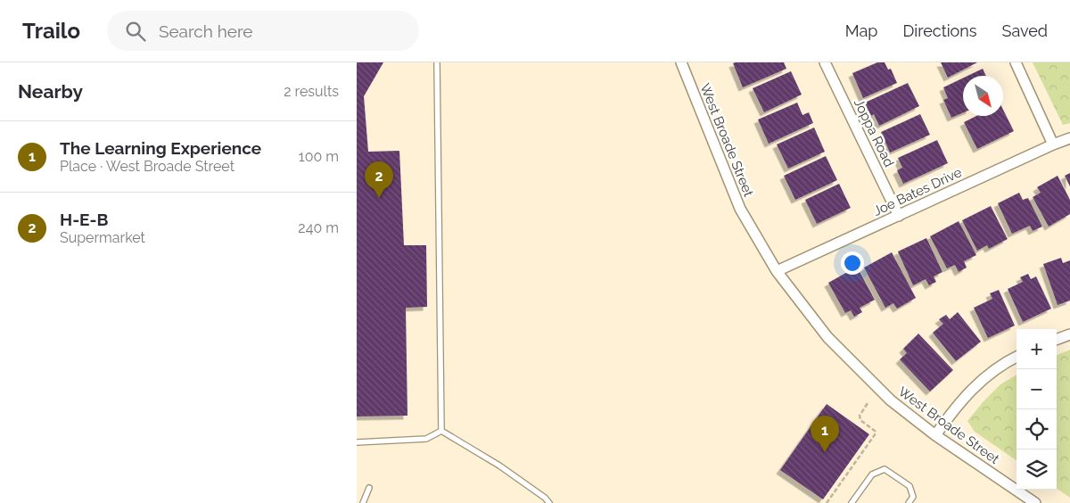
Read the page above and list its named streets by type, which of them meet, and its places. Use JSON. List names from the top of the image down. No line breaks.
{"streets":{"street":["Joppa Road","West Broade Street","Joe Bates Drive"]},"crossings":[["Joppa Road","Joe Bates Drive"],["West Broade Street","Joe Bates Drive"]],"north":"bottom right","page":{"header":"Trailo","search":"Search here","nav":["Map","Directions","Saved"],"heading":["Nearby","2 results"],"list":[{"mark":"1","name":"The Learning Experience","note":"Place · West Broade Street","value":"100 m"},{"mark":"2","name":"H-E-B","note":"Supermarket","value":"240 m"}],"pins":["2","1"],"map_buttons":["+","−"]}}
